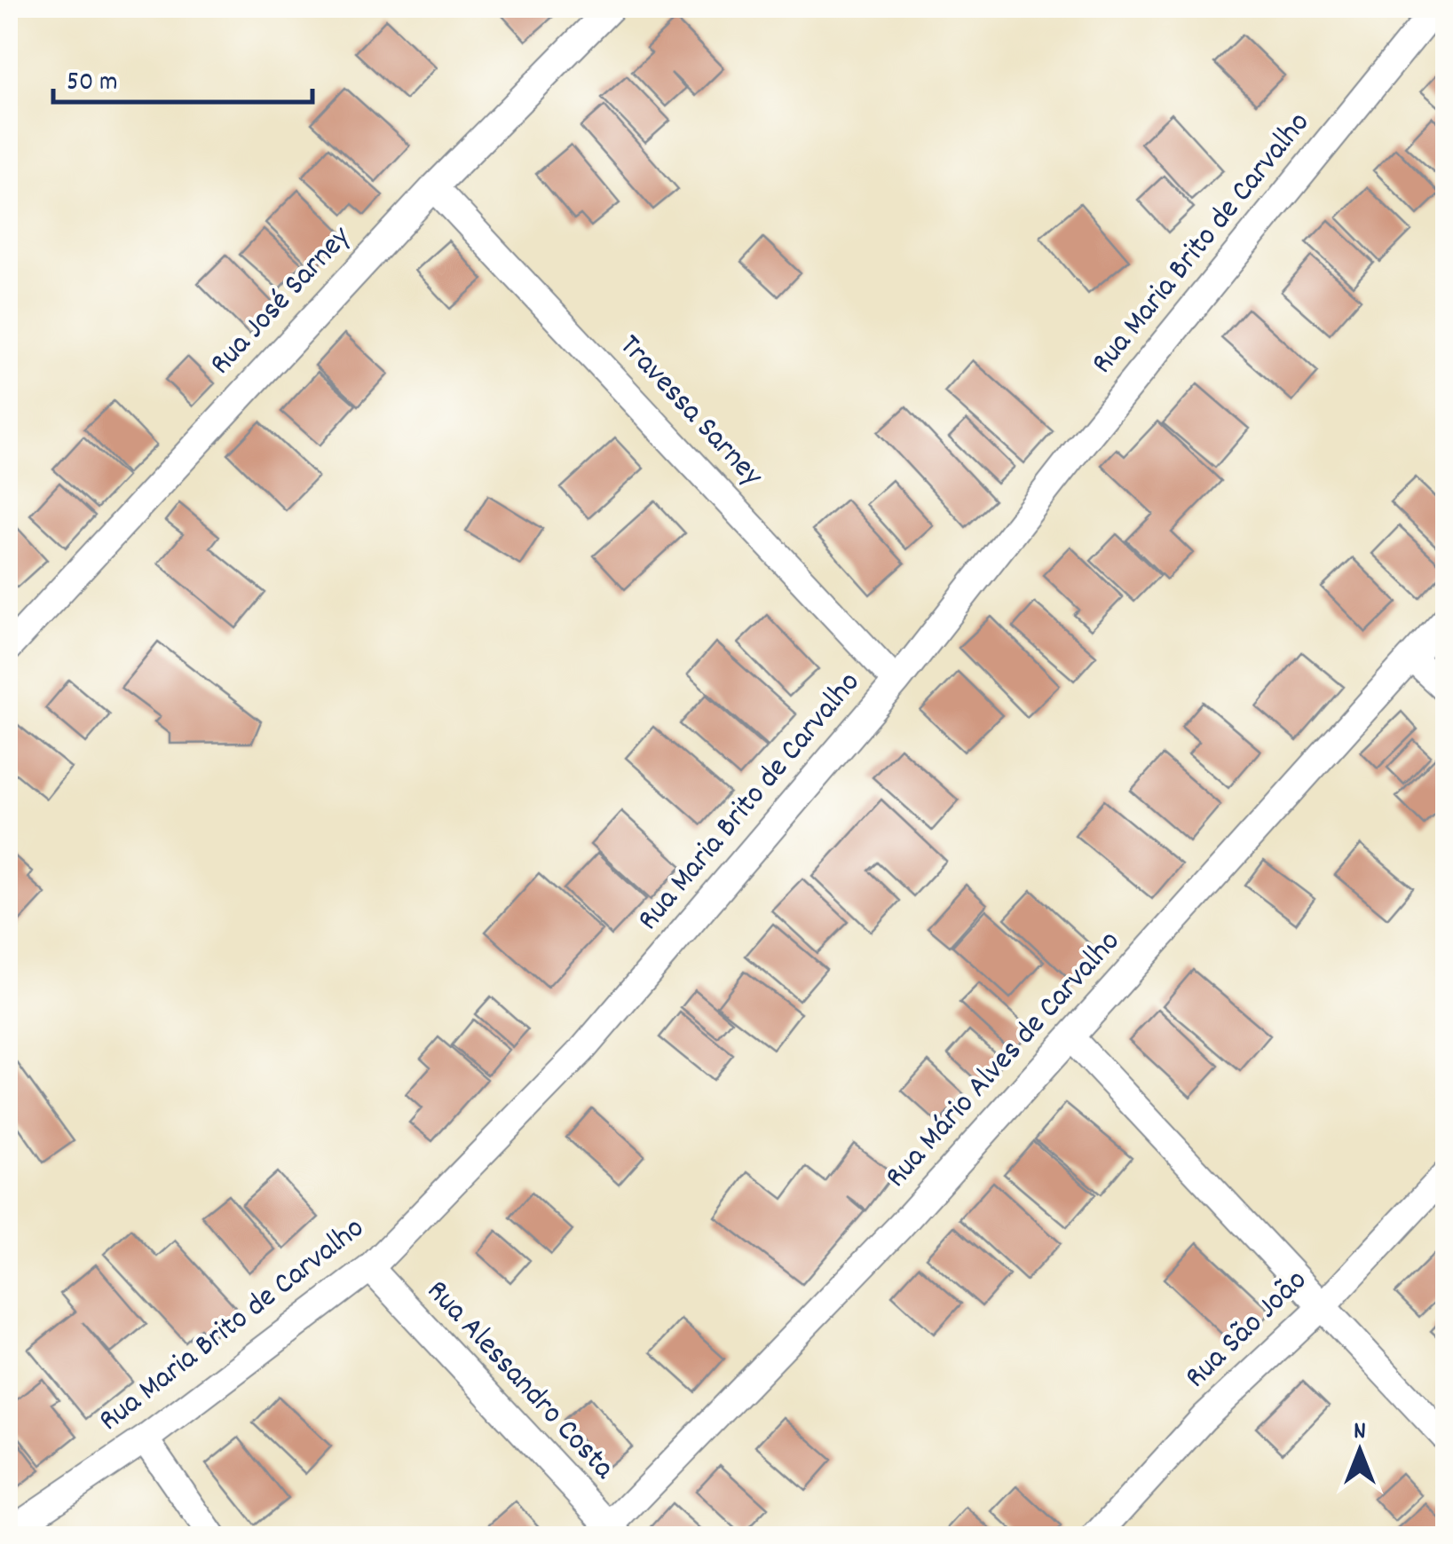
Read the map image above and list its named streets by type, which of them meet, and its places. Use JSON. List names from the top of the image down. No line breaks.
{"streets":{"street":["Rua Maria Brito de Carvalho","Rua José Sarney","Travessa Sarney","Rua Mário Alves de Carvalho","Rua São João","Rua Alessandro Costa"]},"crossings":[["Rua Maria Brito de Carvalho","Travessa Sarney"],["Rua Maria Brito de Carvalho","Rua Alessandro Costa"],["Rua José Sarney","Travessa Sarney"],["Rua Mário Alves de Carvalho","Rua Alessandro Costa"]],"scale_bar":"50 m","north":"top"}
